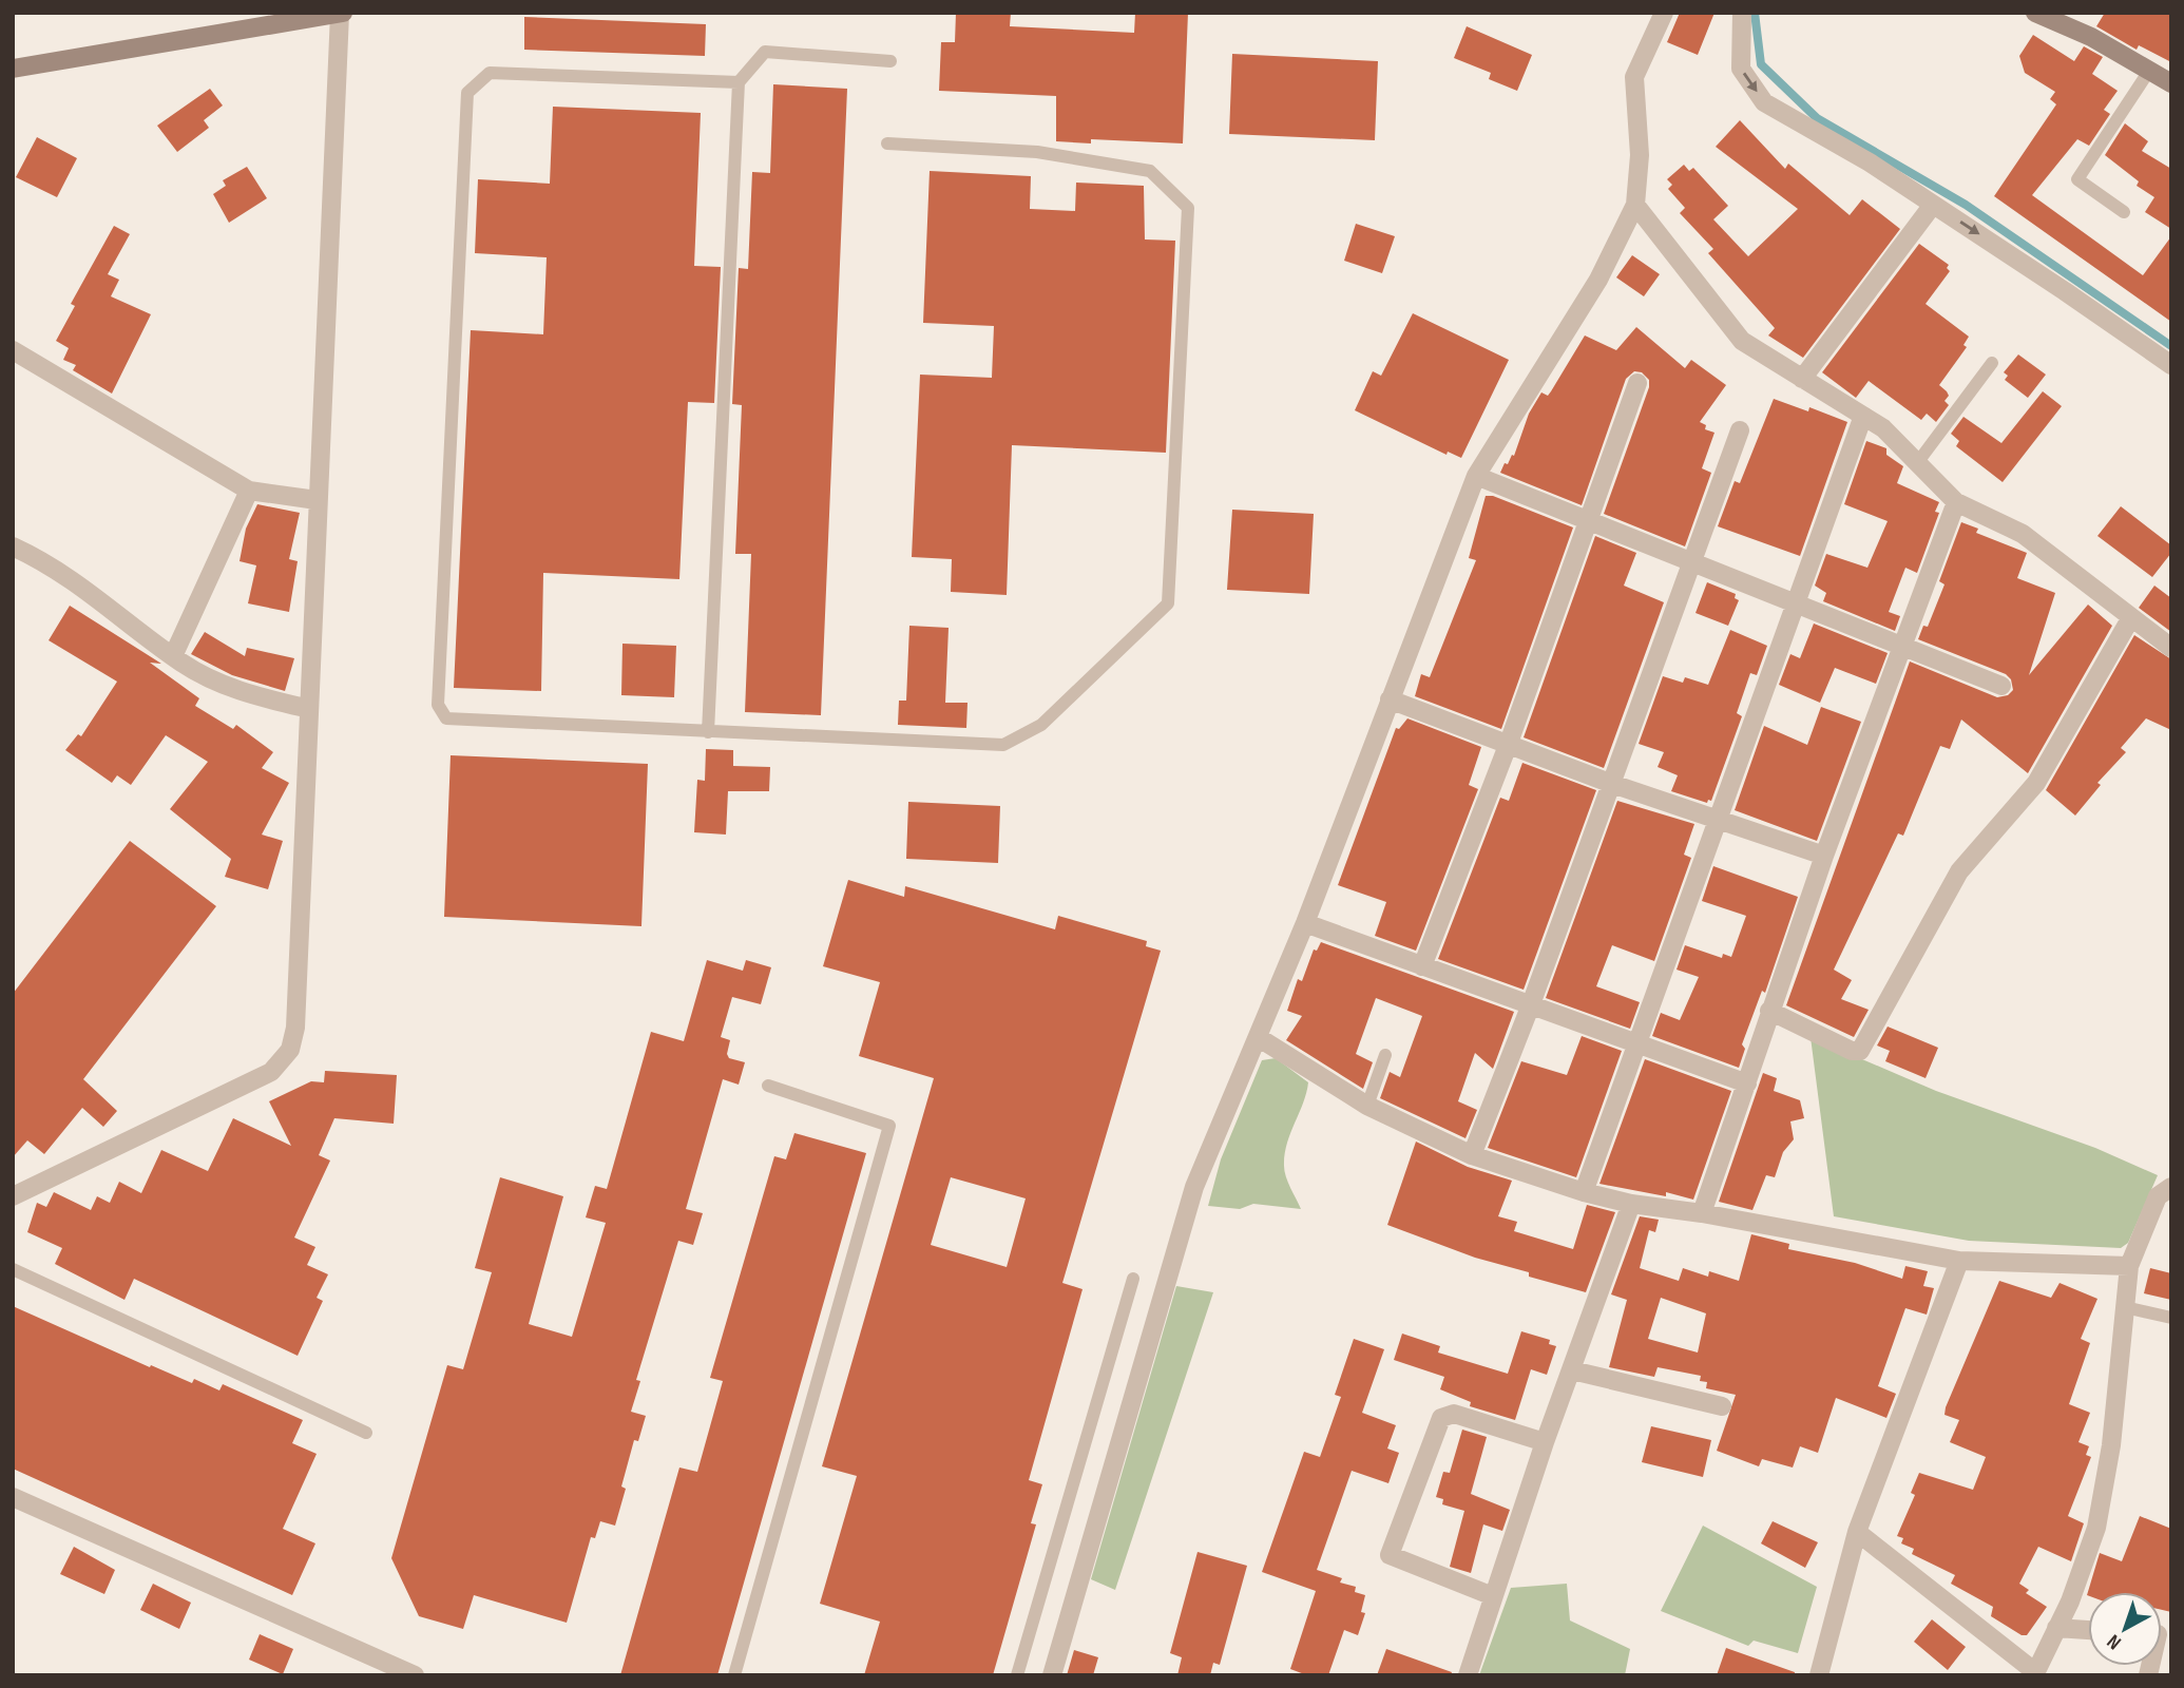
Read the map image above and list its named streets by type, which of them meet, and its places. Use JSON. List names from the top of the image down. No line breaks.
{"north":"bottom left"}
